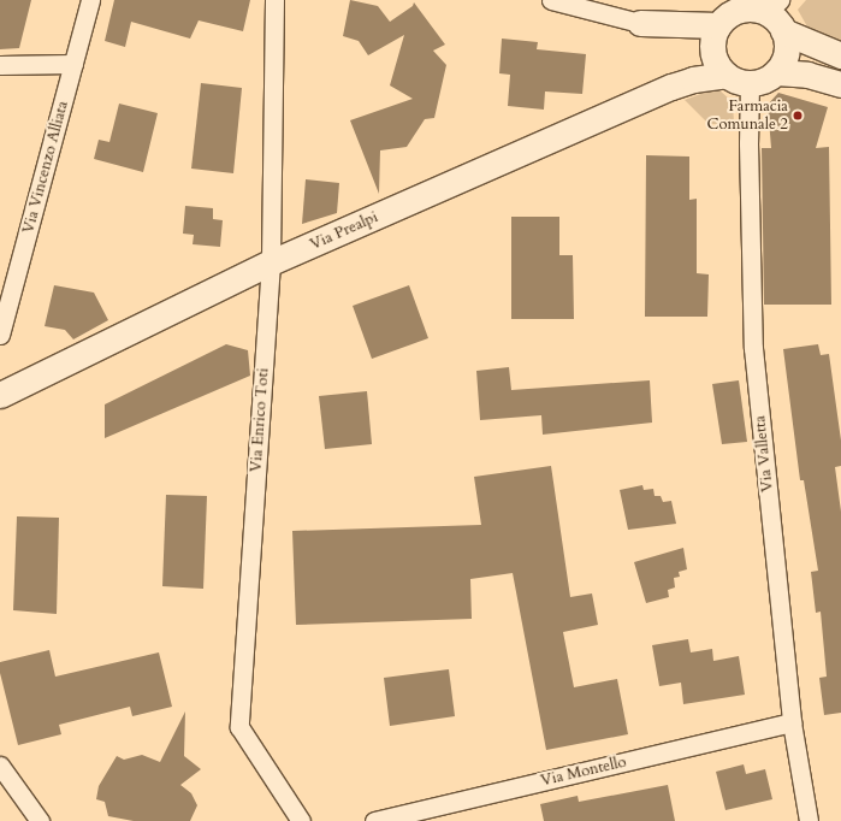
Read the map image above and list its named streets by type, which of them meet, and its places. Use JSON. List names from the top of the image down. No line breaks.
{"streets":{"street":["Via Vincenzo Alliata","Via Prealpi","Via Enrico Toti","Via Valletta","Via Montello"]},"crossings":[["Via Prealpi","Via Enrico Toti"],["Via Prealpi","Via Valletta"],["Via Valletta","Via Montello"]],"places":["Farmacia Comunale 2"]}
